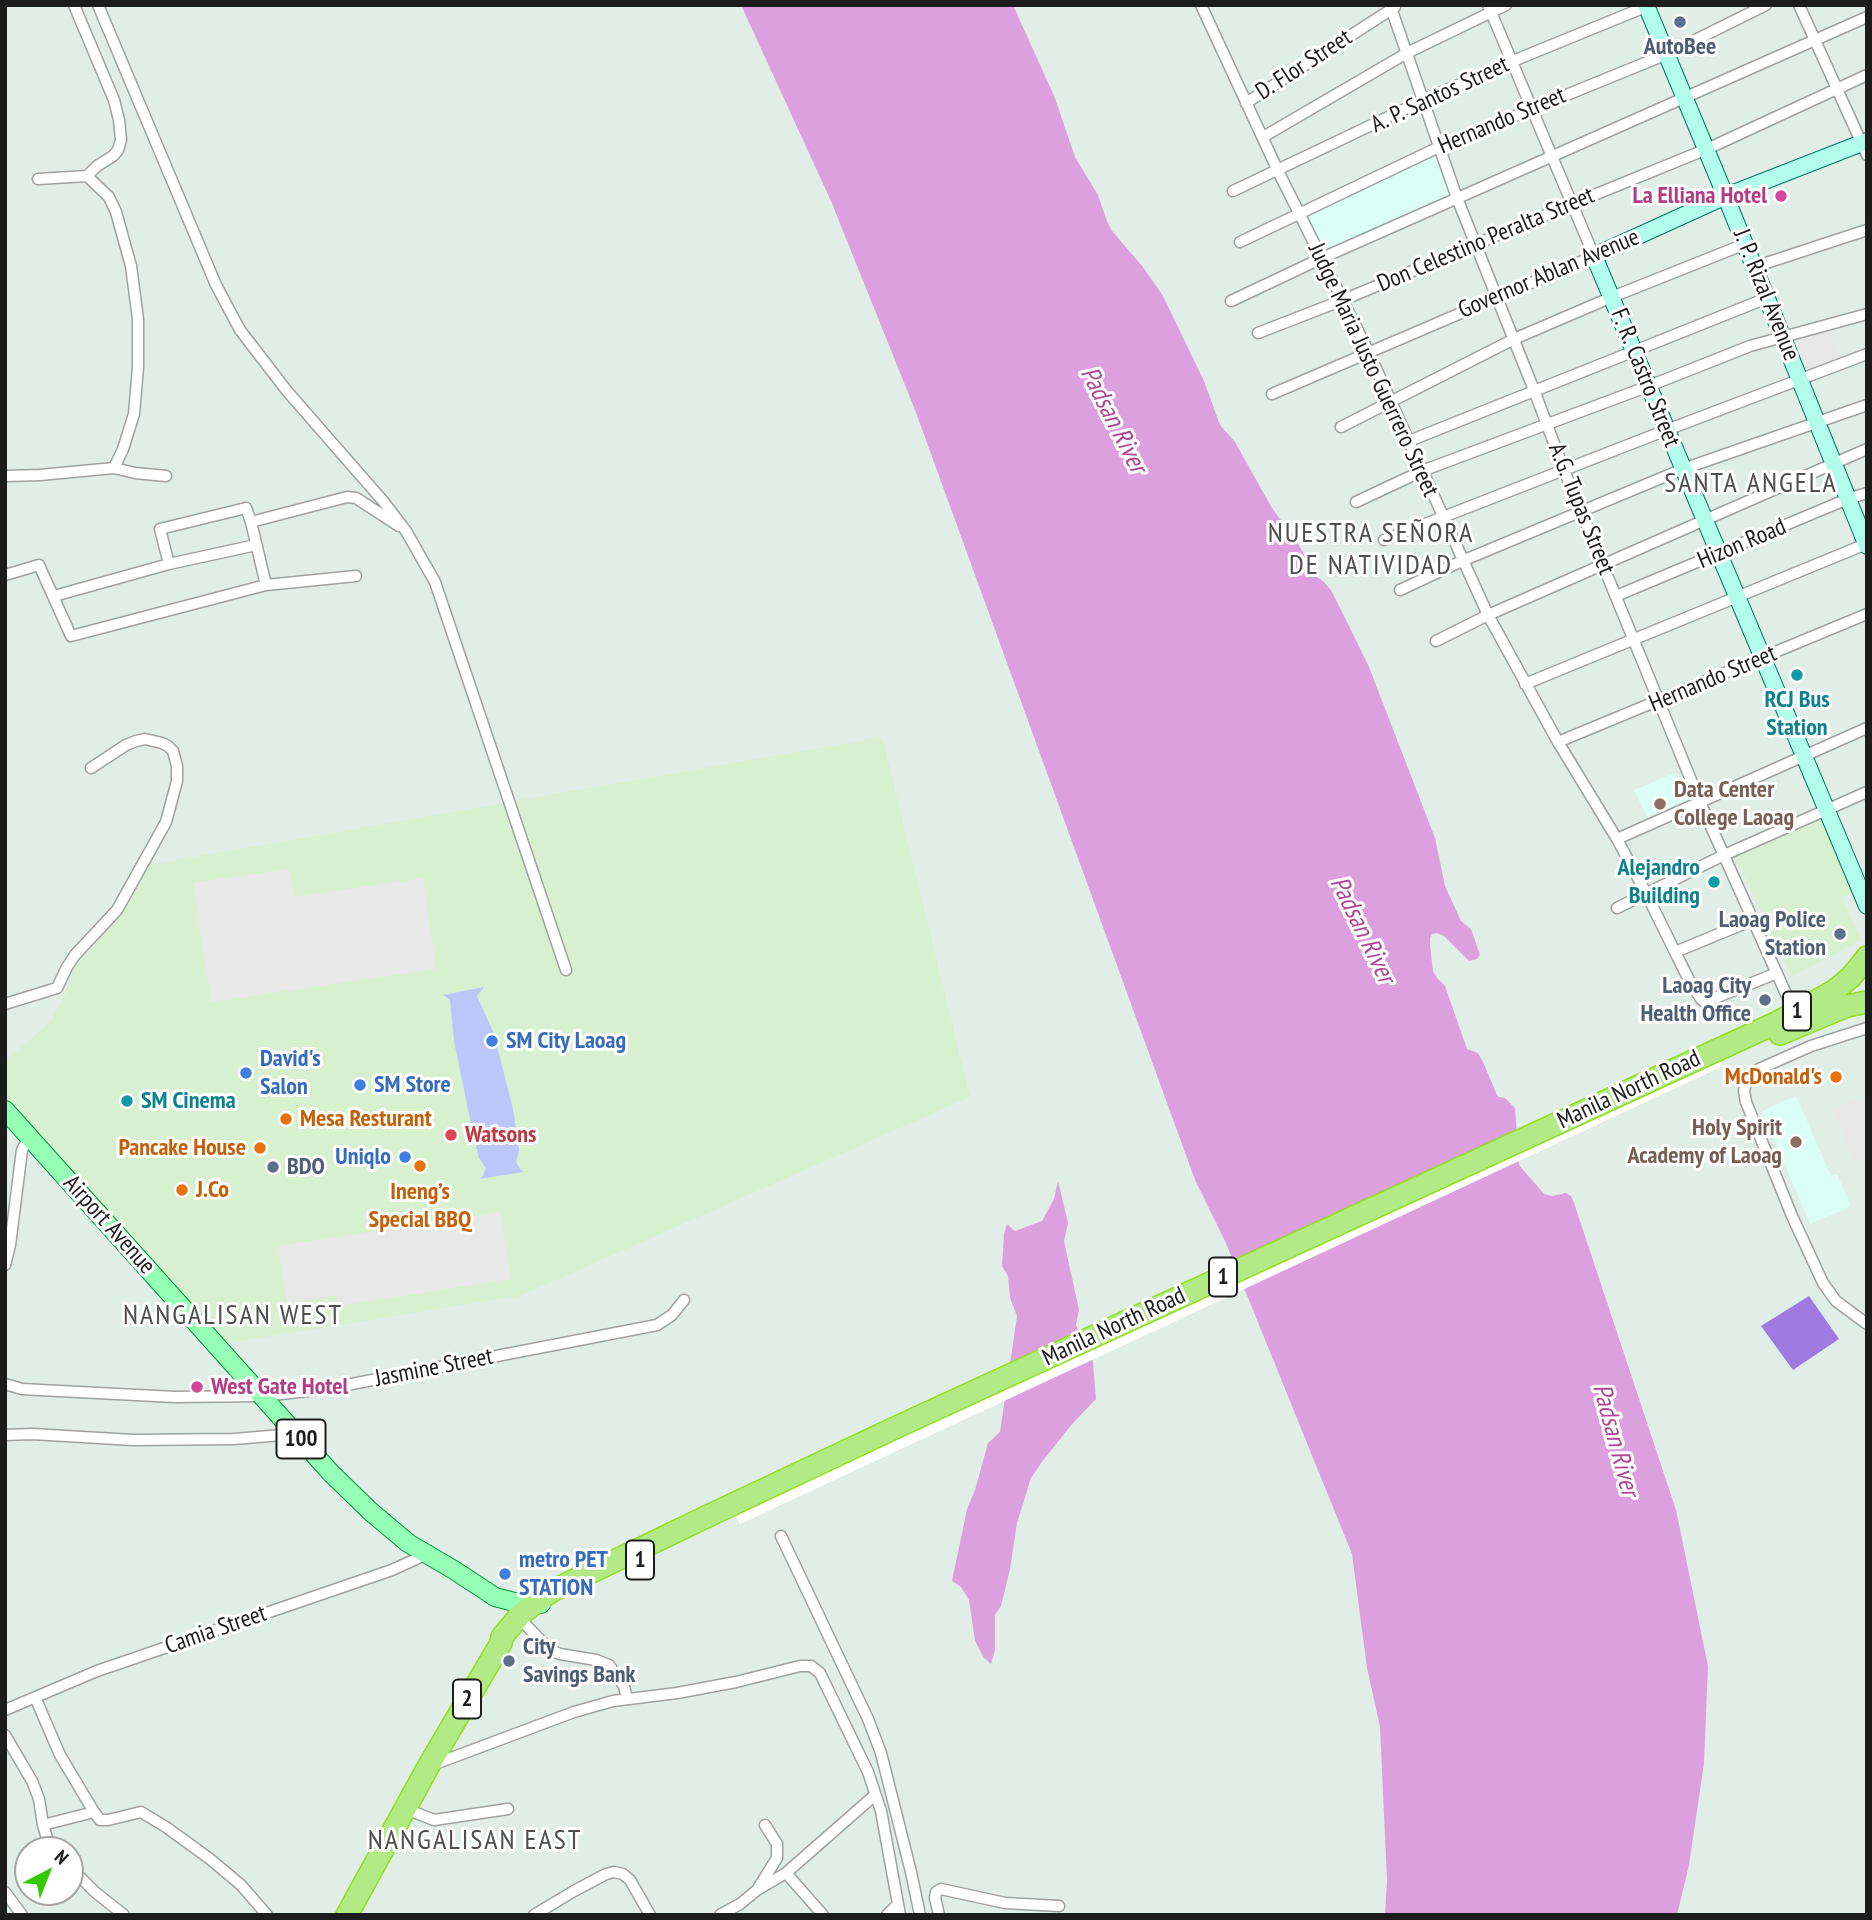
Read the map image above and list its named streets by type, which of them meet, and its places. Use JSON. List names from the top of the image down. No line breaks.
{"streets":{"highway":["1","Manila North Road","2"],"main road":["Governor Ablan Avenue","J. P. Rizal Avenue","F. R. Castro Street","Airport Avenue","100"],"street":["D. Flor Street","A. P. Santos Street","Hernando Street","Don Celestino Peralta Street","Judge Maria Justo Guerrero Street","A.G. Tupas Street","Hizon Road","Jasmine Street","Camia Street"]},"crossings":[["D. Flor Street","Judge Maria Justo Guerrero Street"],["D. Flor Street","A.G. Tupas Street"],["A. P. Santos Street","J. P. Rizal Avenue"],["A. P. Santos Street","Judge Maria Justo Guerrero Street"],["A. P. Santos Street","F. R. Castro Street"],["A. P. Santos Street","A.G. Tupas Street"],["Hernando Street","J. P. Rizal Avenue"],["Hernando Street","Judge Maria Justo Guerrero Street"],["Hernando Street","F. R. Castro Street"],["Hernando Street","A.G. Tupas Street"],["Don Celestino Peralta Street","J. P. Rizal Avenue"],["Don Celestino Peralta Street","Judge Maria Justo Guerrero Street"],["Don Celestino Peralta Street","F. R. Castro Street"],["Don Celestino Peralta Street","A.G. Tupas Street"],["Governor Ablan Avenue","J. P. Rizal Avenue"],["Governor Ablan Avenue","Judge Maria Justo Guerrero Street"],["Governor Ablan Avenue","F. R. Castro Street"],["Governor Ablan Avenue","A.G. Tupas Street"],["J. P. Rizal Avenue","Hizon Road"],["Judge Maria Justo Guerrero Street","A.G. Tupas Street"],["F. R. Castro Street","Hizon Road"],["A.G. Tupas Street","Hizon Road"],["Manila North Road","Airport Avenue"],["Manila North Road","2"],["Airport Avenue","Jasmine Street"],["Airport Avenue","Camia Street"],["Airport Avenue","2"]],"districts":["SANTA ANGELA","NUESTRA SEÑORA DE NATIVIDAD","NANGALISAN WEST","NANGALISAN EAST"],"water":["Padsan River"],"places":["AutoBee","La Elliana Hotel","RCJ Bus Station","Data Center College Laoag","Alejandro Building","Laoag Police Station","Laoag City Health Office","SM City Laoag","David's Salon","McDonald's","SM Store","SM Cinema","Mesa Resturant","Watsons","Holy Spirit Academy of Laoag","Pancake House","Uniqlo","Ineng’s Special BBQ","BDO","J.Co","West Gate Hotel","metro PET STATION","City Savings Bank"],"north":"top right"}
